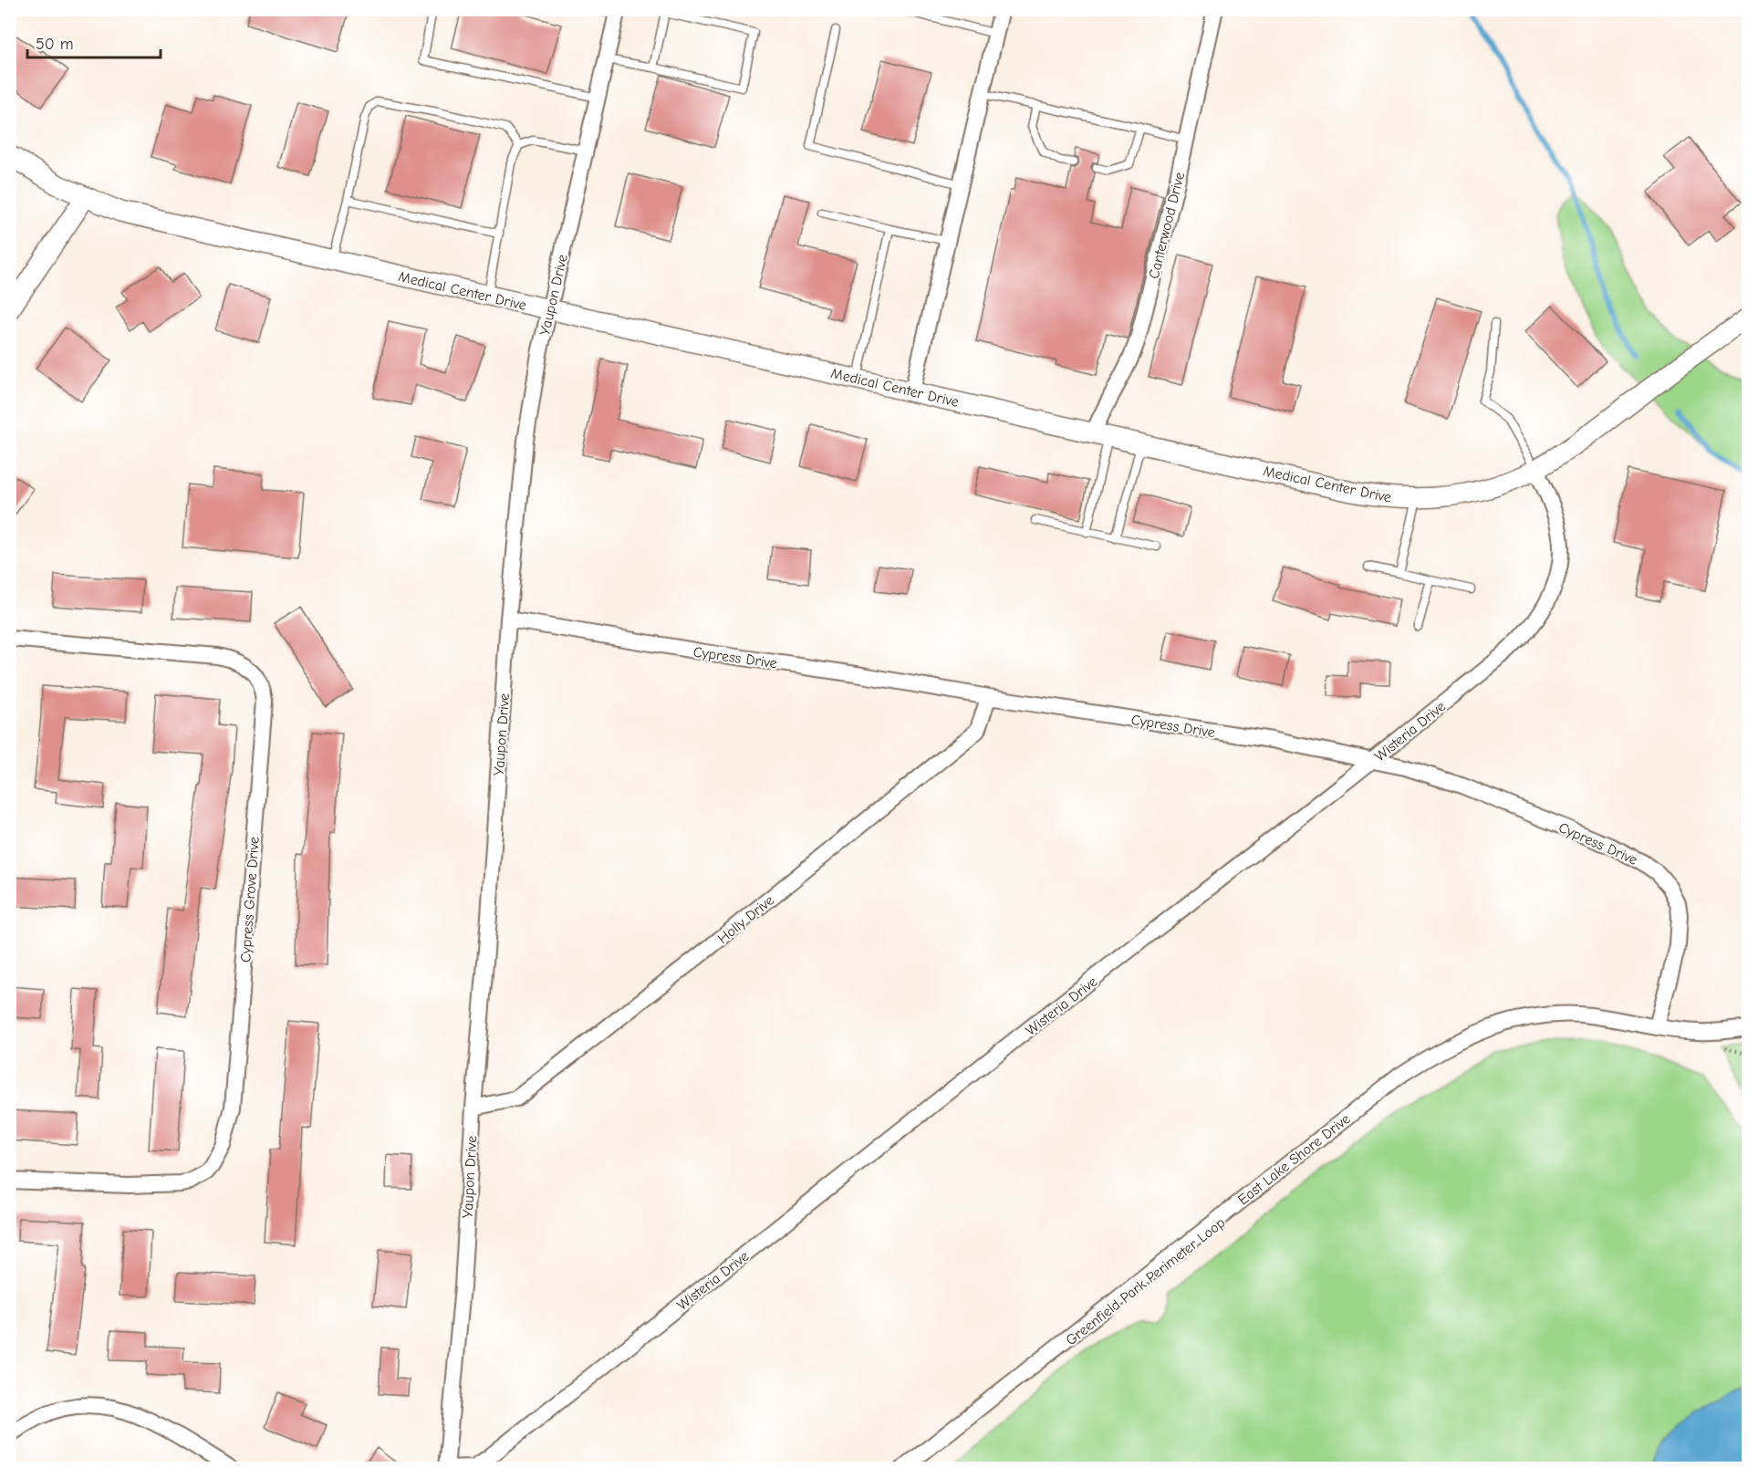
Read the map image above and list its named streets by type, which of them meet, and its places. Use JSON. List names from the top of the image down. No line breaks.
{"streets":{"street":["Canterwood Drive","Medical Center Drive","Yaupon Drive","Cypress Drive","Wisteria Drive","Cypress Grove Drive","Holly Drive","East Lake Shore Drive"]},"crossings":[["Canterwood Drive","Medical Center Drive"],["Medical Center Drive","Yaupon Drive"],["Medical Center Drive","Wisteria Drive"],["Yaupon Drive","Cypress Drive"],["Yaupon Drive","Wisteria Drive"],["Yaupon Drive","Holly Drive"],["Cypress Drive","Wisteria Drive"],["Cypress Drive","Holly Drive"],["Cypress Drive","East Lake Shore Drive"]],"scale_bar":"50 m"}
